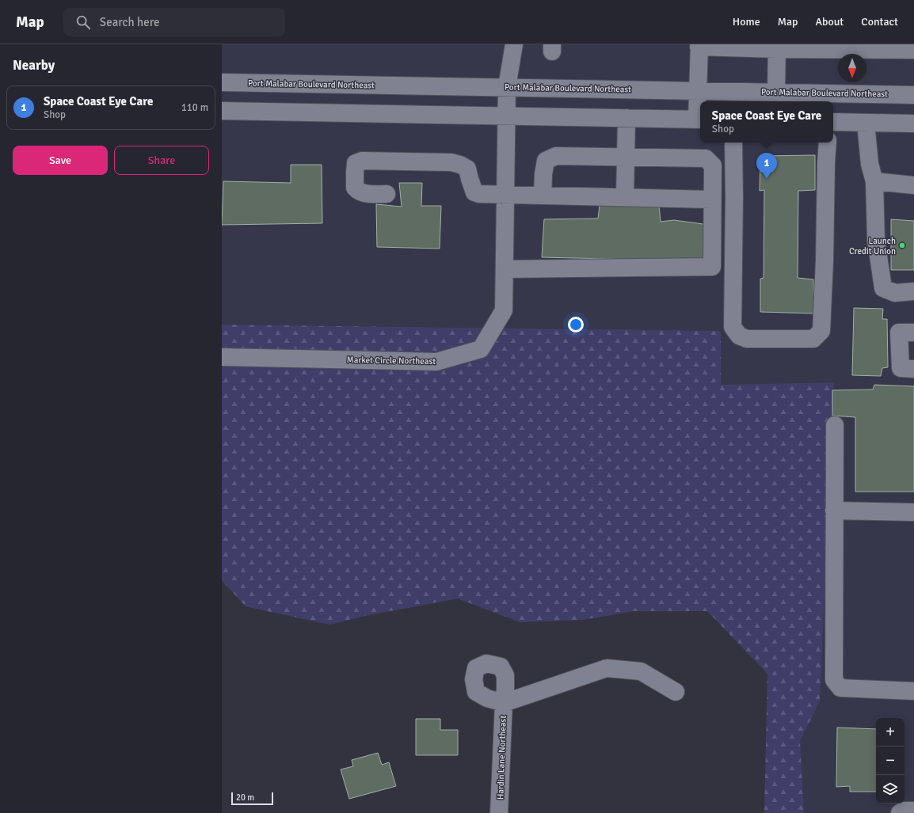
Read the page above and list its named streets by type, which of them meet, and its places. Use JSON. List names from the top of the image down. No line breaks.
{"streets":{"street":["Port Malabar Boulevard Northeast","Market Circle Northeast","Hardin Lane Northeast"]},"crossings":[["Port Malabar Boulevard Northeast","Market Circle Northeast"]],"places":["Launch Credit Union"],"scale_bar":"20 m","north":"bottom","page":{"header":"Map","search":"Search here","nav":["Home","Map","About","Contact"],"heading":"Nearby","list":[{"mark":"1","name":"Space Coast Eye Care","note":"Shop","value":"110 m"}],"popup":["Space Coast Eye Care","Shop"],"buttons":["Save","Share"],"pins":"1","map_buttons":["+","−"],"scale":"20 m"}}
